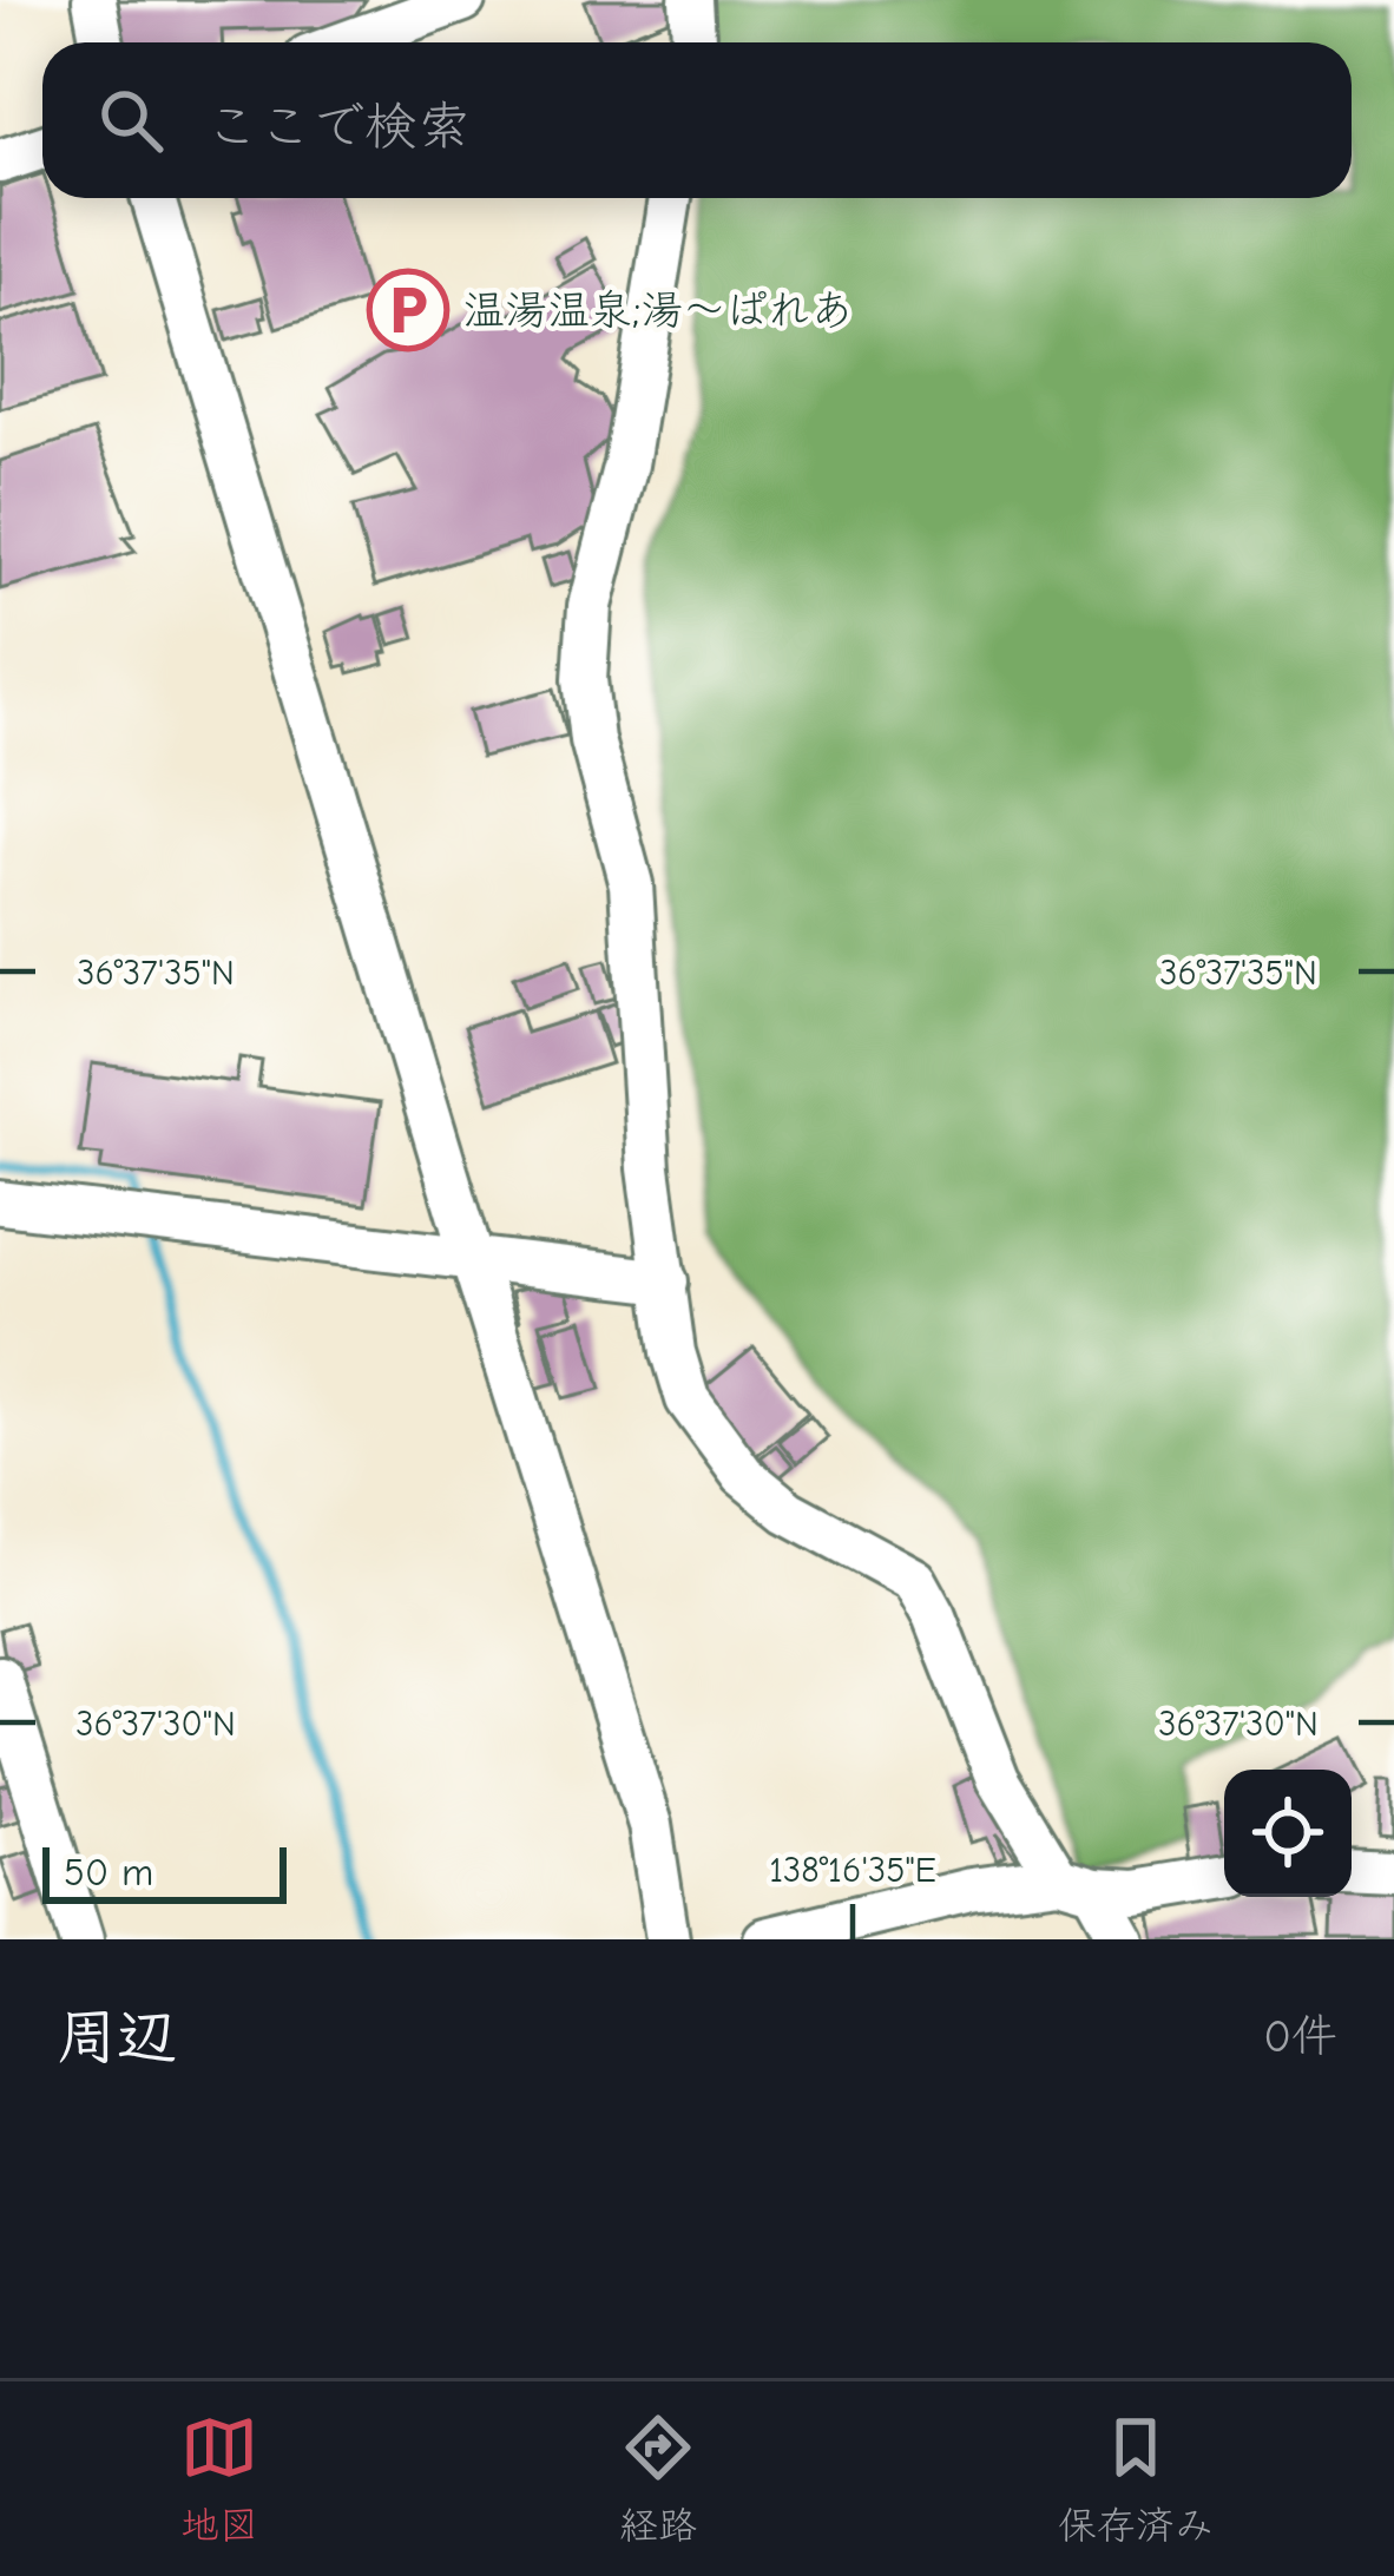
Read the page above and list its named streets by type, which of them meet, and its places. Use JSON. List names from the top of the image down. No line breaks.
{"places":{"parking":["温湯温泉;湯〜ぱれあ"]},"scale_bar":"50 m","page":{"search":"ここで検索","scale":"50 m","heading":["周辺","0件"],"nav":["地図","経路","保存済み"]},"coordinates":["36°37'35\"N","36°37'30\"N","138°16'35\"E"]}
